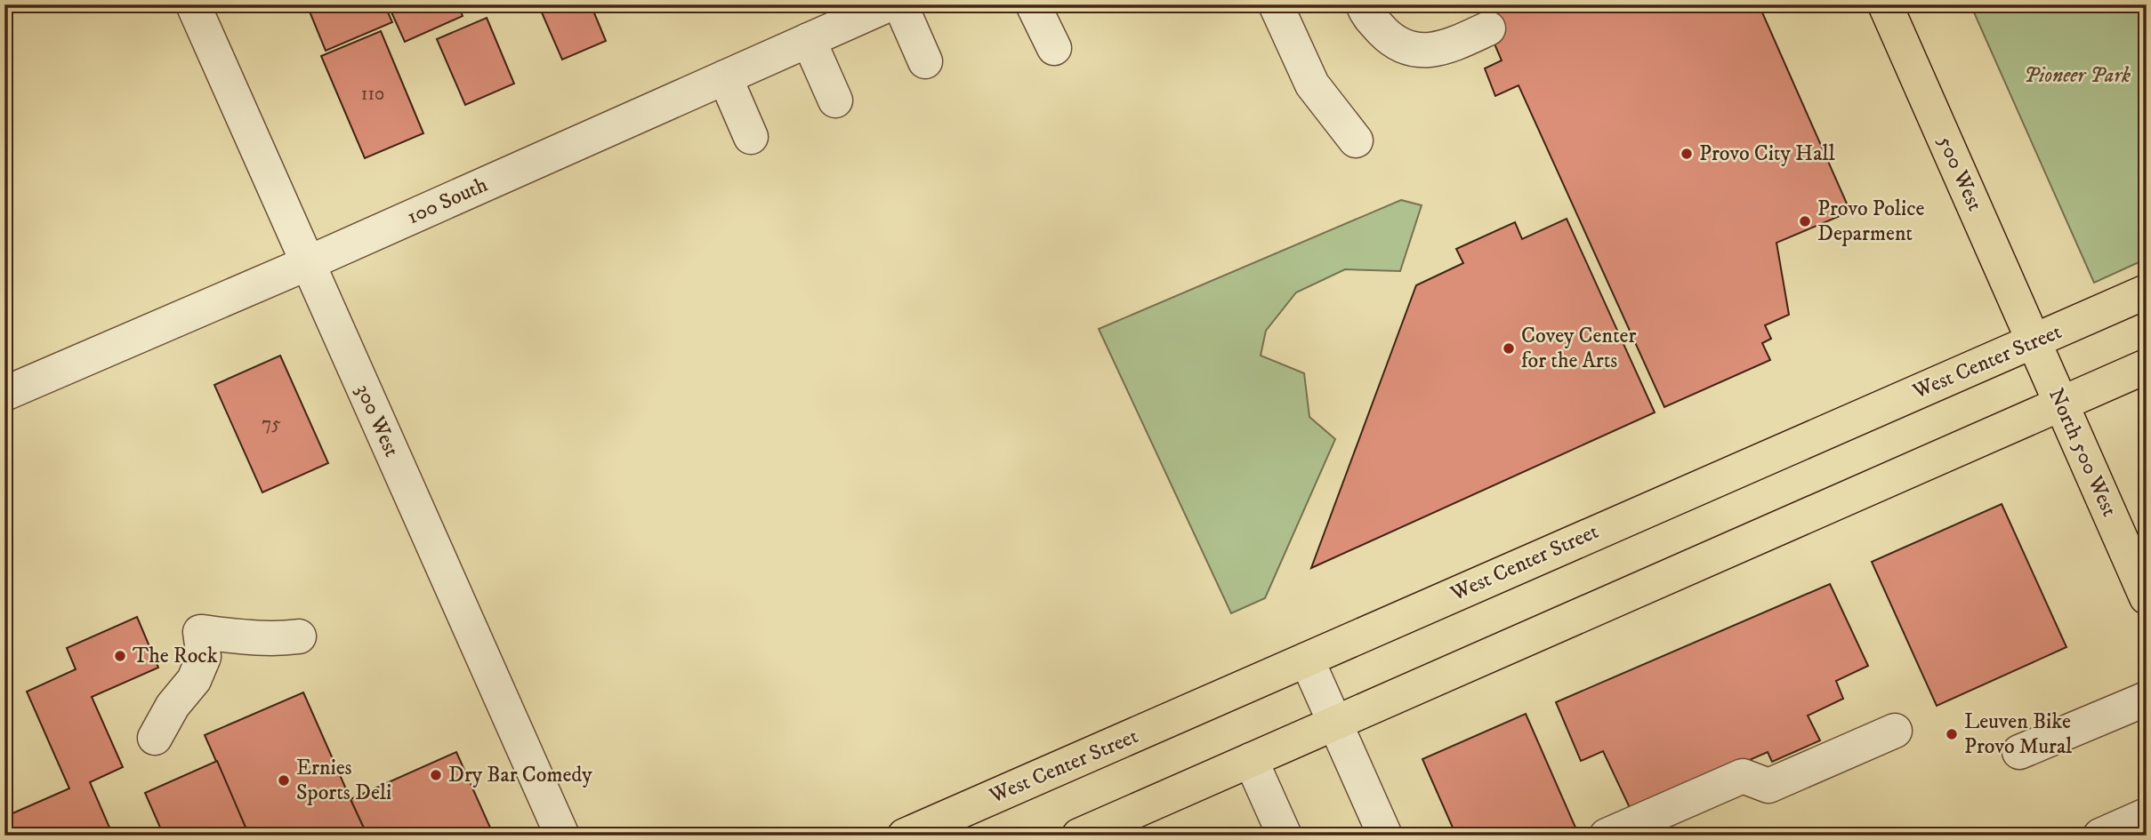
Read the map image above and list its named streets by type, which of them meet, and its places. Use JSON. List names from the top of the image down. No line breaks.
{"streets":{"main road":["500 West","West Center Street","North 500 West"],"street":["100 South","300 West"]},"crossings":[["500 West","West Center Street"],["500 West","North 500 West"],["100 South","300 West"],["West Center Street","North 500 West"]],"parks":["Pioneer Park"],"places":["Provo City Hall","Provo Police Deparment","Covey Center for the Arts","The Rock","Leuven Bike Provo Mural","Dry Bar Comedy","Ernies Sports Deli"],"house_numbers":["110","75"]}
